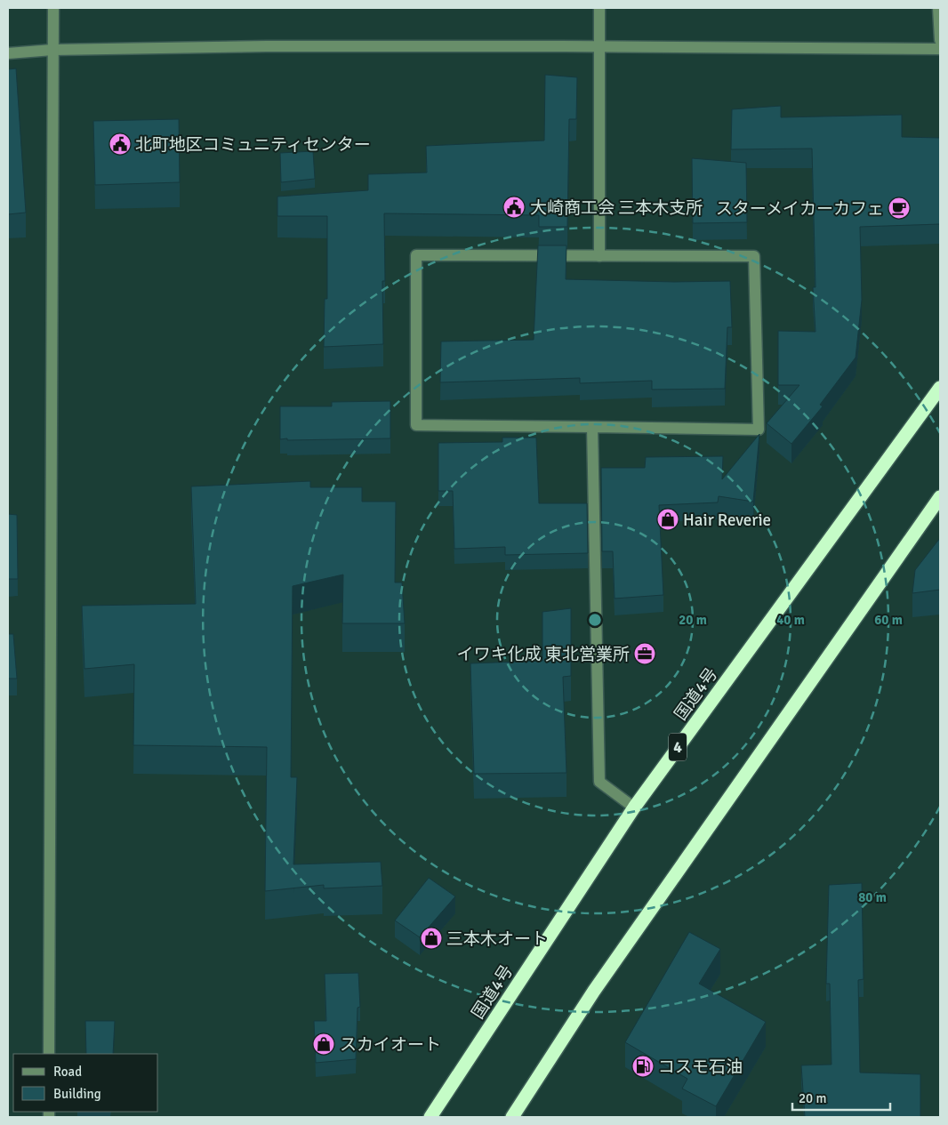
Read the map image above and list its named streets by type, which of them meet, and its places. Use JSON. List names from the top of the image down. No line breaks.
{"streets":{"highway":["国道4号","4"]},"places":{"public building":["北町地区コミュニティセンター","大崎商工会 三本木支所"],"cafe":["スターメイカーカフェ"],"shop":["Hair Reverie","三本木オート","スカイオート"],"office":["イワキ化成 東北営業所"],"fuel station":["コスモ石油"]},"legend":["Road","Building"],"scale_bar":"20 m","rings":["20 m","40 m","60 m","80 m"]}
